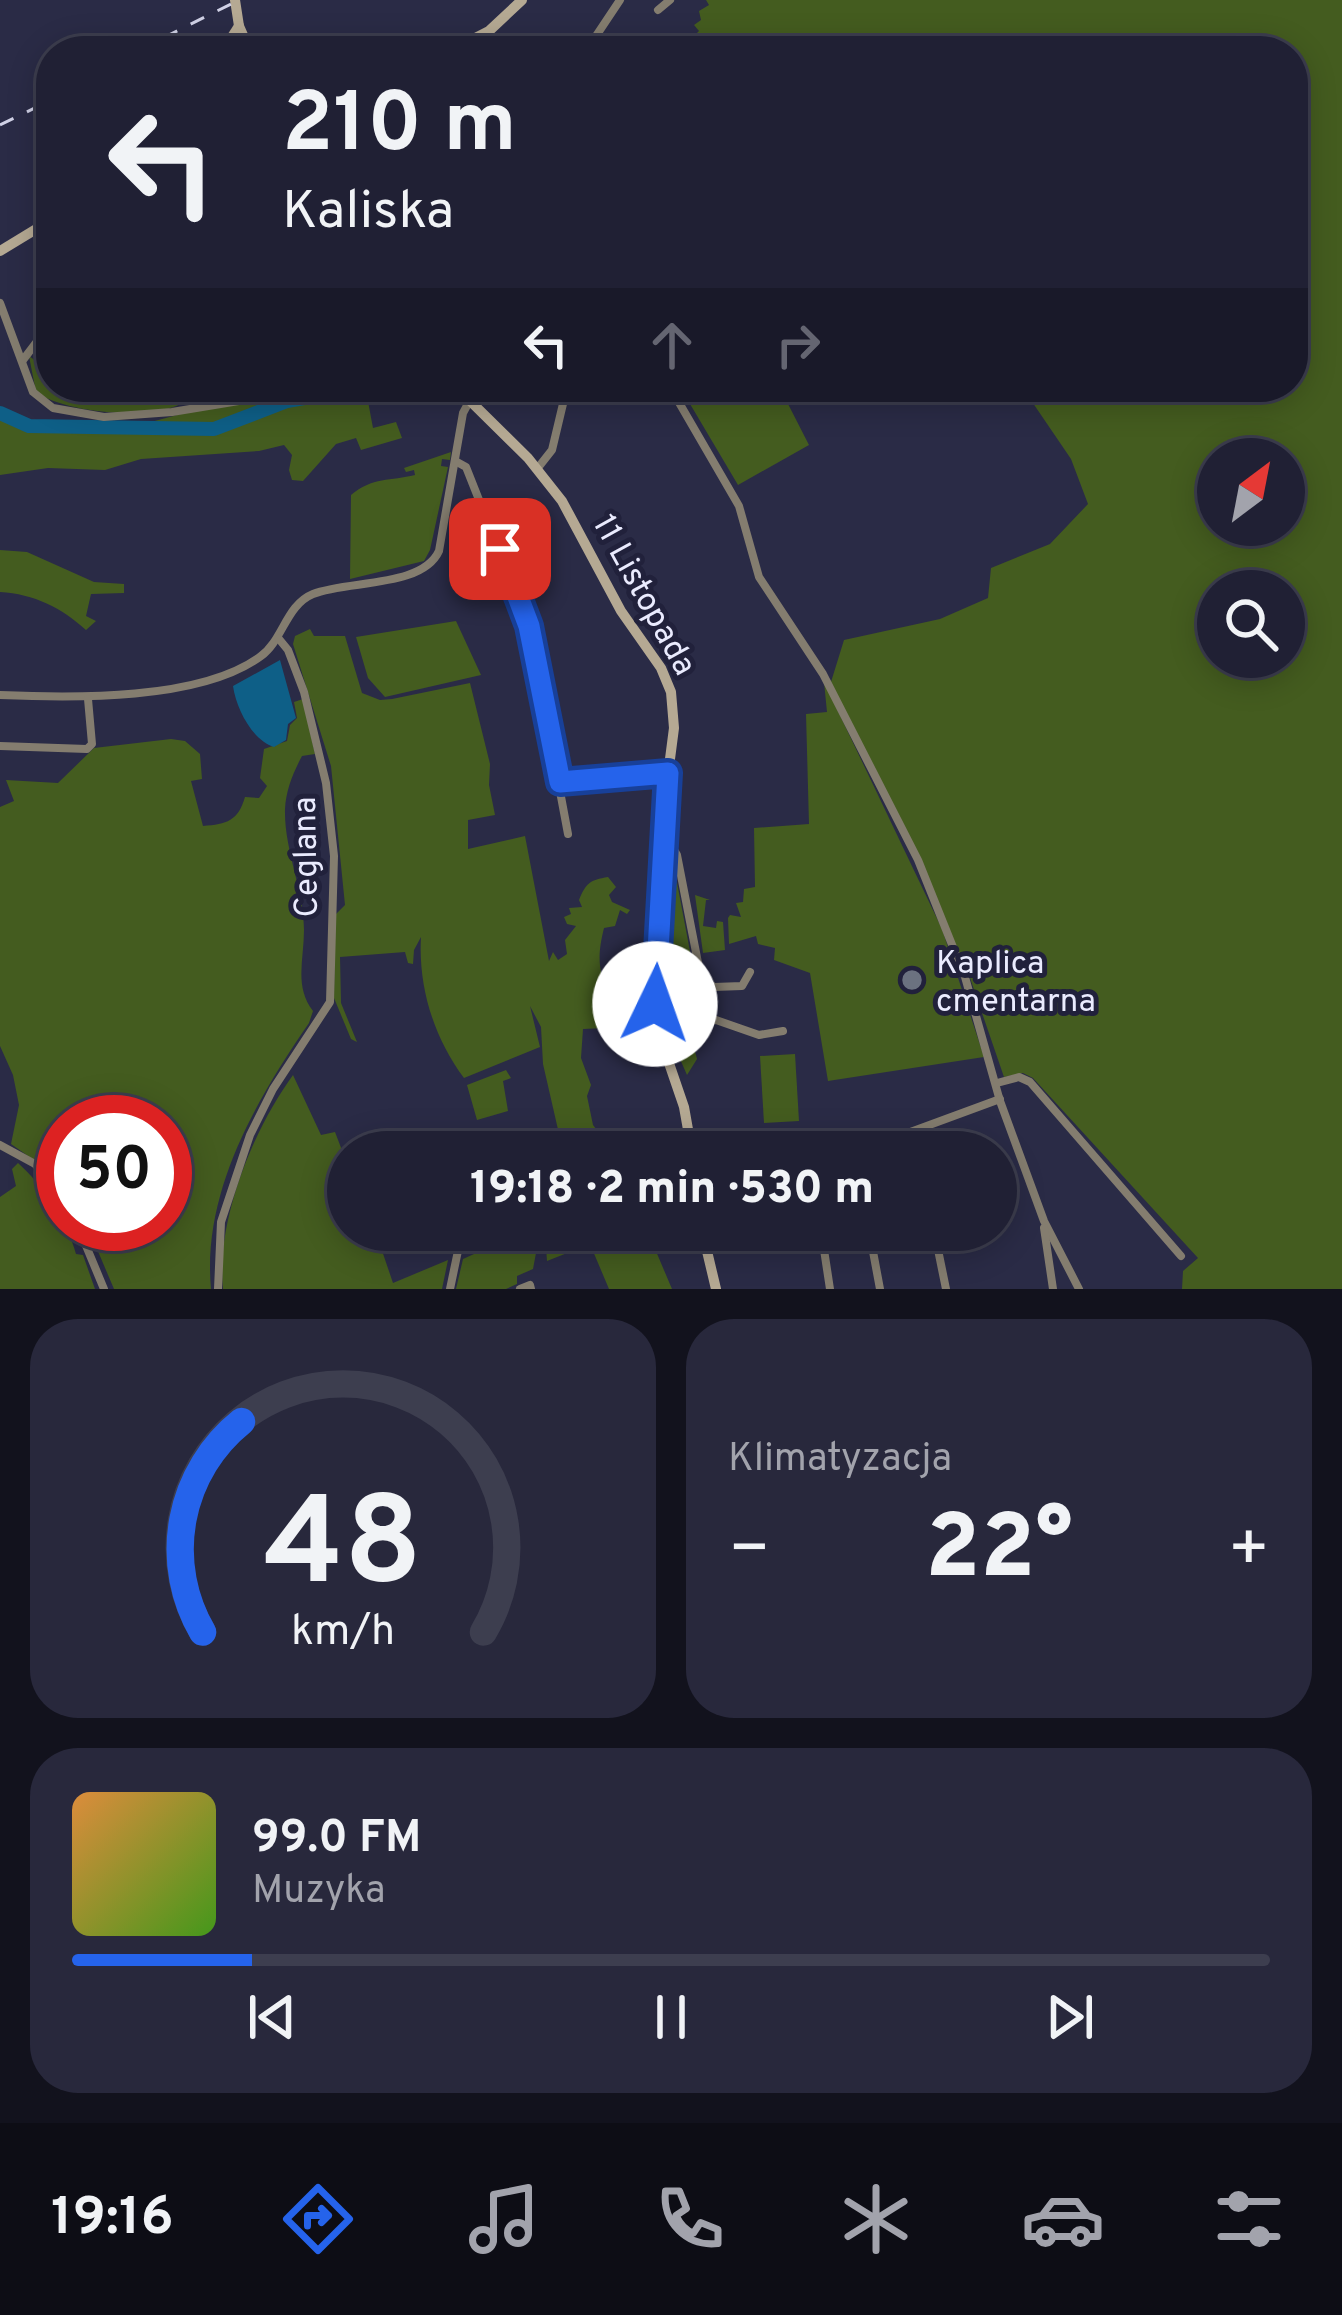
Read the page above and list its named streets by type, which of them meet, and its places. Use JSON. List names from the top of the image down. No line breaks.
{"streets":{"main road":["11 Listopada"],"street":["Ceglana"]},"places":["Kaplica cmentarna"],"north":"top right","page":{"turn":["210 m","Kaliska"],"limit":"50","trip":"19:18 · 2 min · 530 m","tile":"Klimatyzacja","heat":["−","22°","+"],"song":["99.0 FM","Muzyka"],"tabs":"19:16","gauge":["48","km/h"]}}
